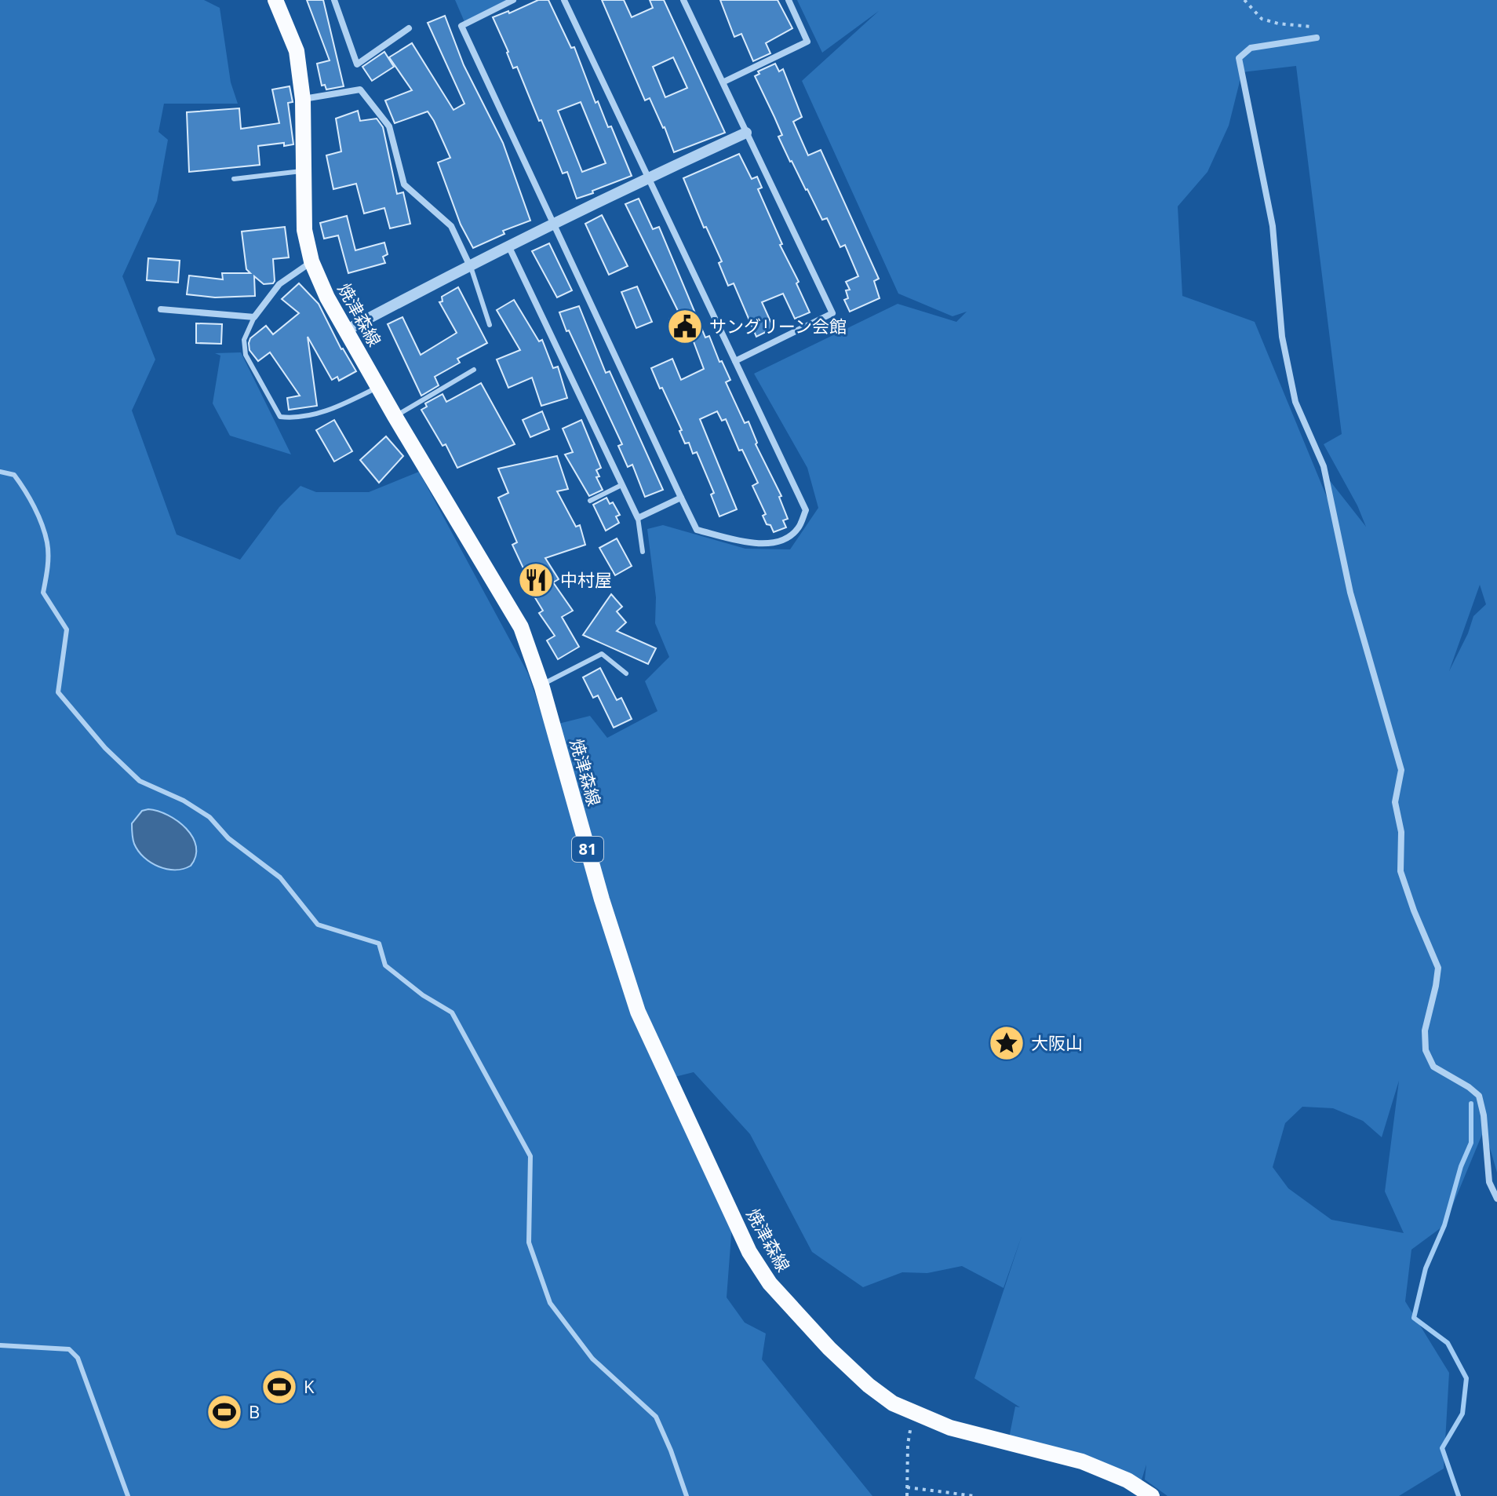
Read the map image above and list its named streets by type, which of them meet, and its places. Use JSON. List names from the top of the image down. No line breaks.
{"streets":{"main road":["焼津森線","81"]},"places":{"public building":["サングリーン会館"],"restaurant":["中村屋"],"place":["大阪山"],"sports":["K","B"]}}
